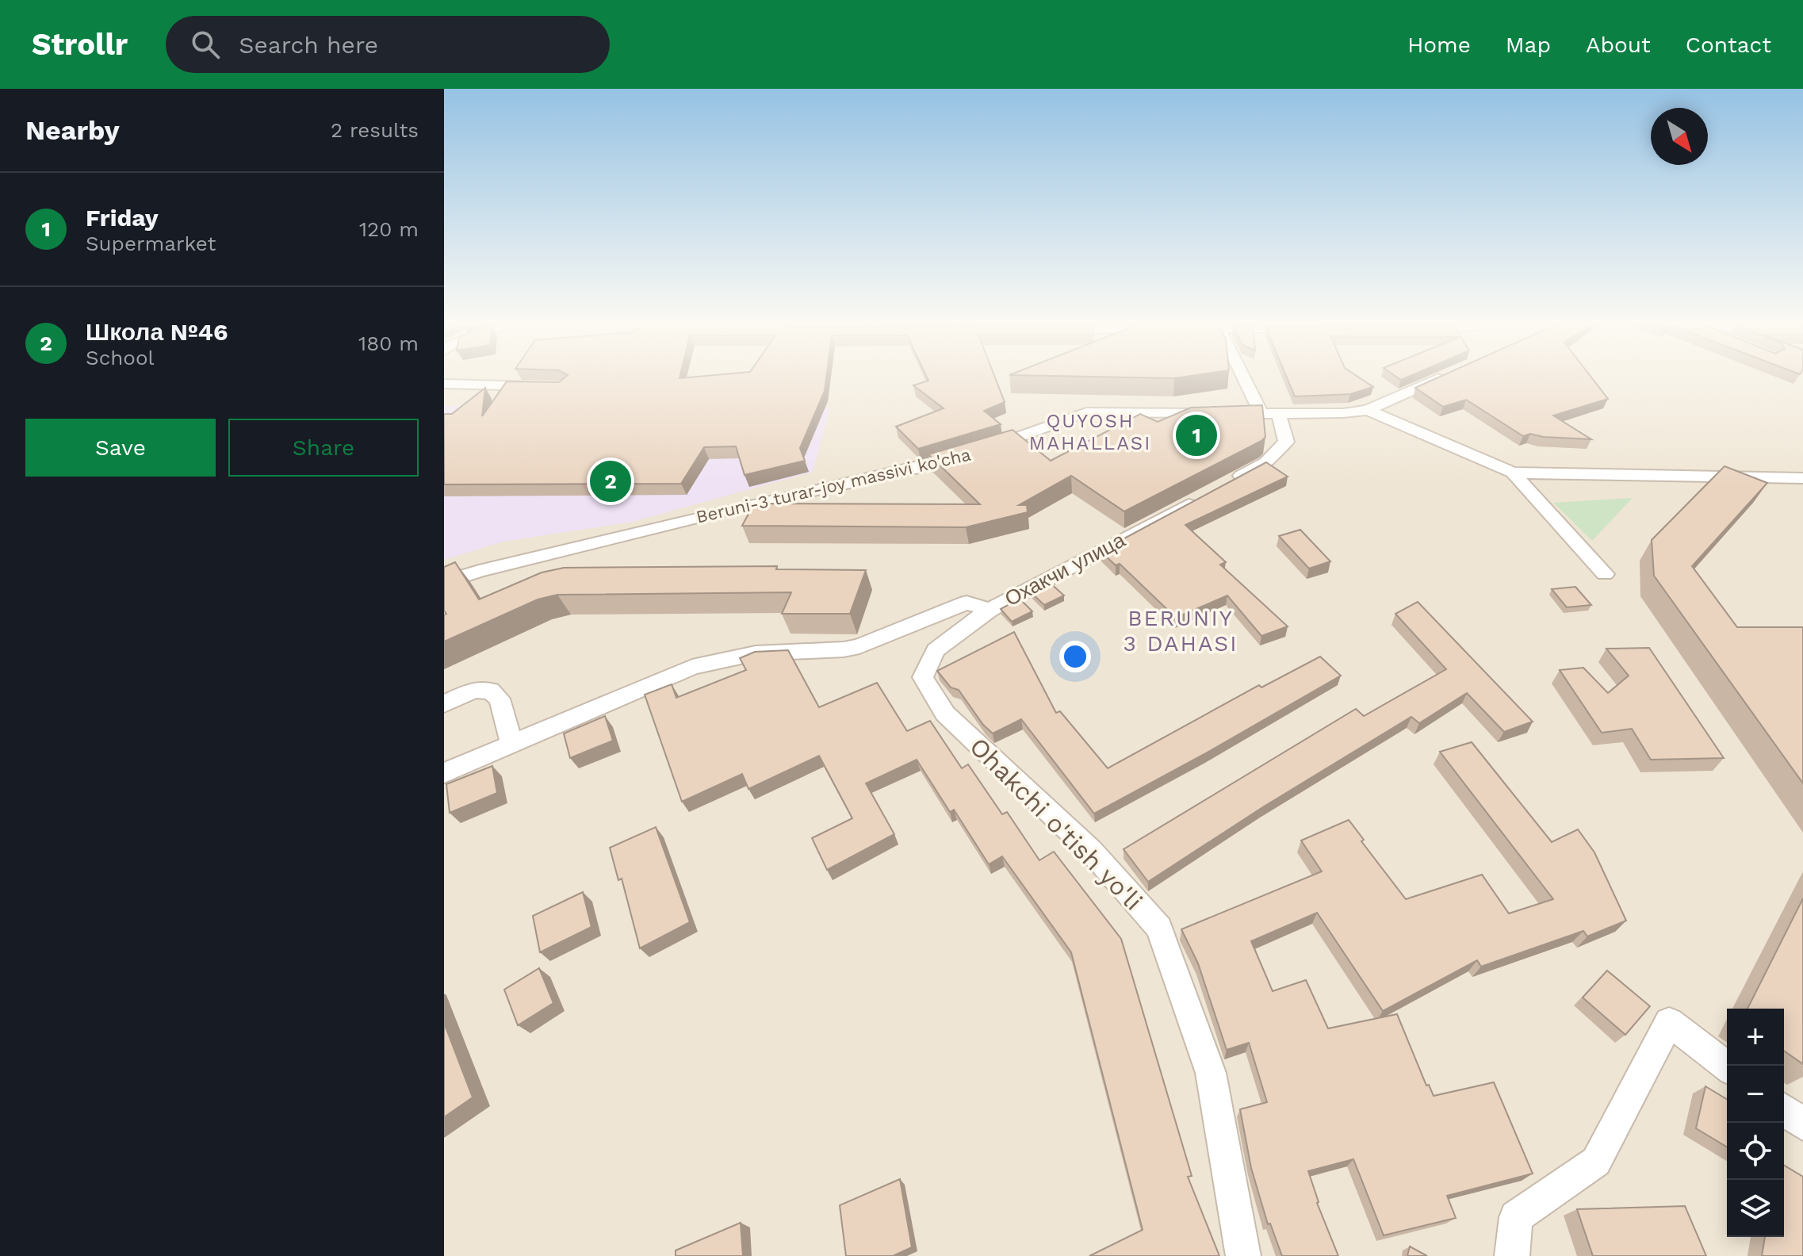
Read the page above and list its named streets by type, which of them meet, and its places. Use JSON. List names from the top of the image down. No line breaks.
{"streets":{"street":["Beruni-3 turar-joy massivi ko'cha","Охакчи улица","Ohakchi o'tish yo'li"]},"crossings":[["Охакчи улица","Ohakchi o'tish yo'li"]],"districts":["QUYOSH MAHALLASI","BERUNIY 3 DAHASI"],"north":"bottom right","page":{"header":"Strollr","search":"Search here","nav":["Home","Map","About","Contact"],"heading":["Nearby","2 results"],"list":[{"mark":"1","name":"Friday","note":"Supermarket","value":"120 m"},{"mark":"2","name":"Школа №46","note":"School","value":"180 m"}],"buttons":["Save","Share"],"pins":["1","2"],"map_buttons":["+","−"]}}
